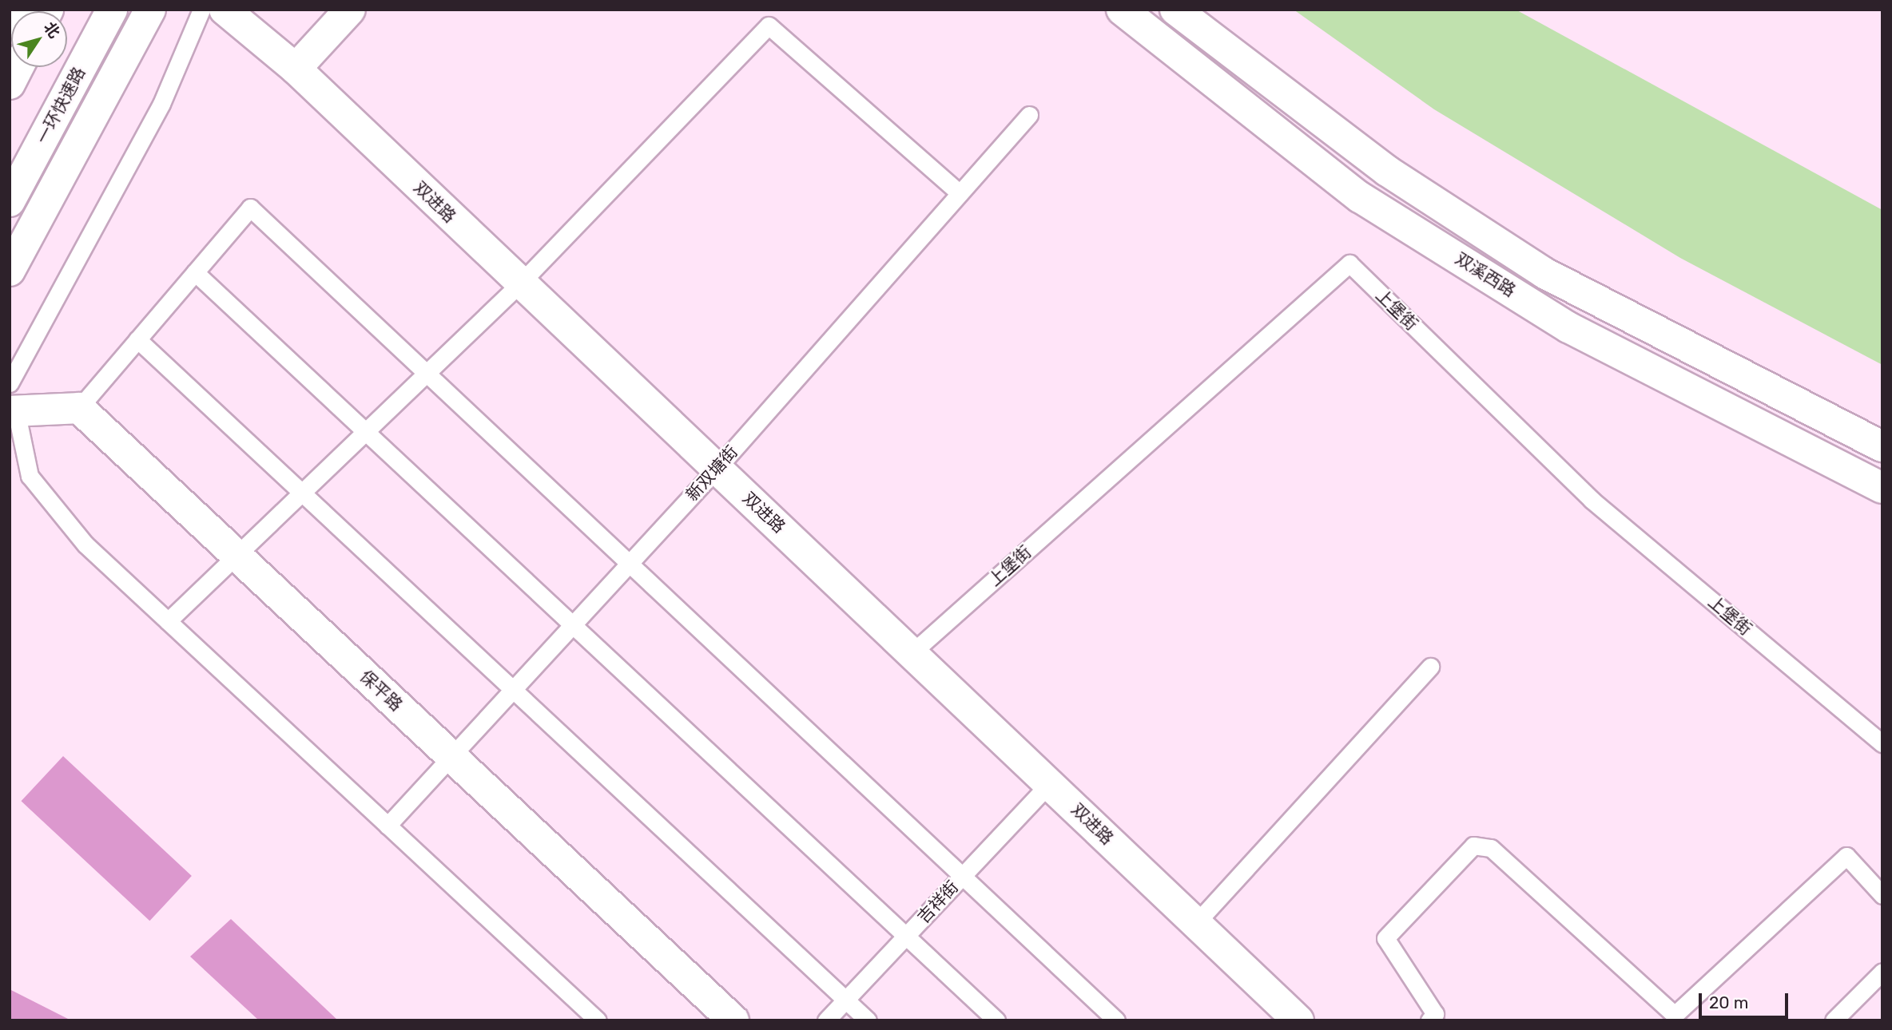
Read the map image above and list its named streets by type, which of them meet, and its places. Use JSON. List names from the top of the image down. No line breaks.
{"streets":{"main road":["一环快速路","双进路","双溪西路","保平路"],"lane":["上堡街","新双塘街","吉祥街"]},"crossings":[["双进路","上堡街"],["双进路","新双塘街"],["双进路","吉祥街"],["新双塘街","保平路"]],"scale_bar":"20 m","north":"top right"}
